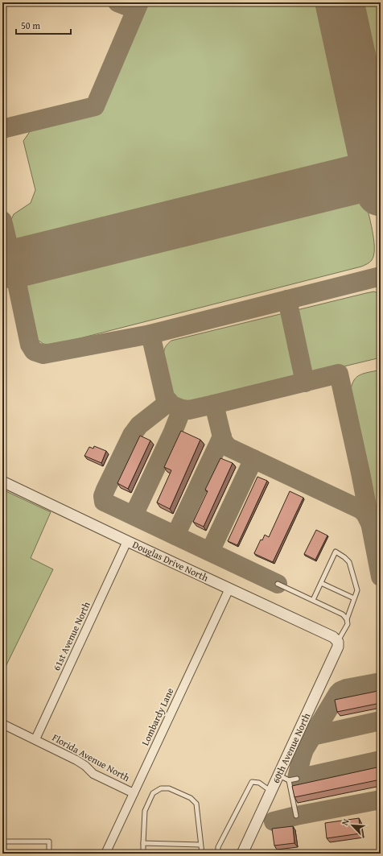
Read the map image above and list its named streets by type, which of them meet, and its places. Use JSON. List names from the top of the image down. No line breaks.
{"streets":{"street":["Douglas Drive North","61st Avenue North","Lombardy Lane","60th Avenue North","Florida Avenue North"]},"crossings":[["Douglas Drive North","61st Avenue North"],["Douglas Drive North","Lombardy Lane"],["Douglas Drive North","60th Avenue North"],["61st Avenue North","Florida Avenue North"],["Lombardy Lane","Florida Avenue North"]],"scale_bar":"50 m","north":"top left"}
